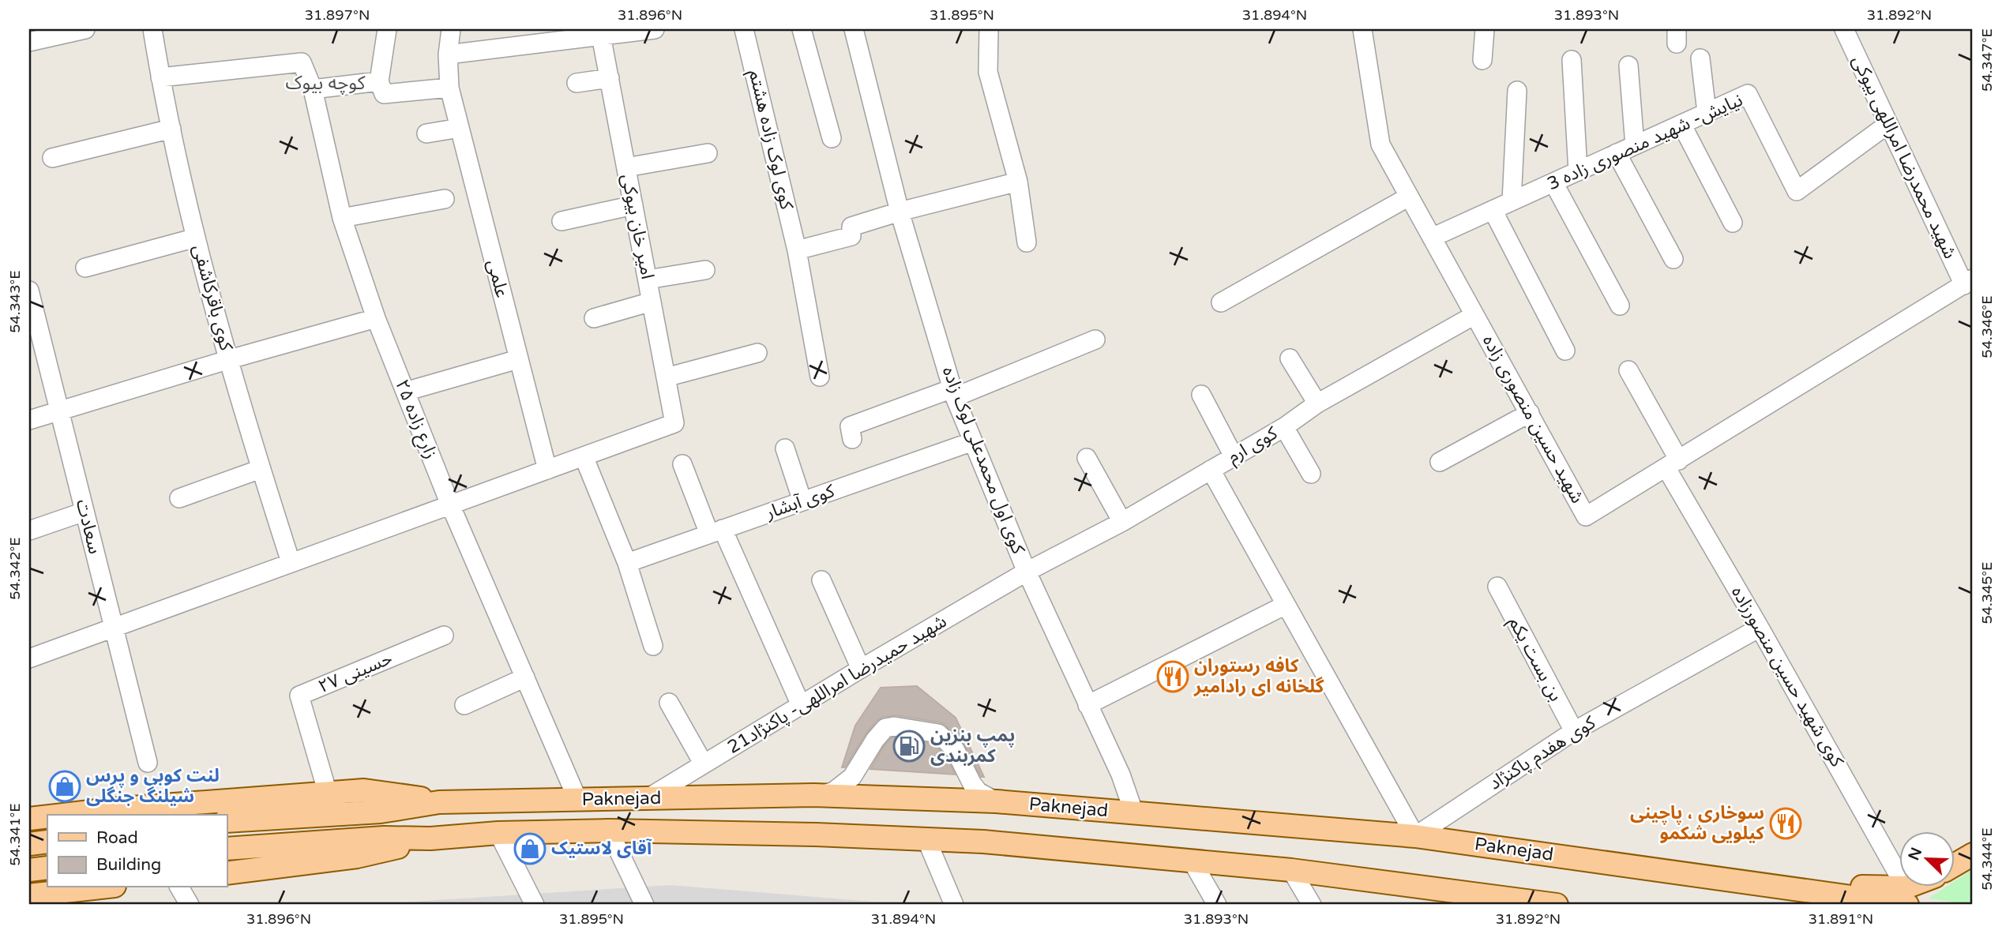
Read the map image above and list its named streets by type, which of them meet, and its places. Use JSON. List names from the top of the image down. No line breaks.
{"streets":{"main road":["Paknejad"],"street":["کوی لوک زاده هشتم","نیایش- شهید منصوری زاده 3","شهید محمدرضا امراللهی بیوکی","امیر خان بیوکی","علمی","کوی باقرکاشفی","زارع زاده ۲۵","شهید حسین منصوری زاده","کوی ارم","کوی اول محمدعلی لوک زاده","کوی آبشار","سعادت","بن بست یکم","حسینی ۲۷","کوی شهید حسین منصورزاده","شهید حمیدرضا امراللهی- پاکنژاد21","کوی هفدم پاکنژاد"]},"crossings":[["نیایش- شهید منصوری زاده 3","شهید محمدرضا امراللهی بیوکی"],["نیایش- شهید منصوری زاده 3","شهید حسین منصوری زاده"],["شهید محمدرضا امراللهی بیوکی","شهید حسین منصوری زاده"],["کوی باقرکاشفی","زارع زاده ۲۵"],["زارع زاده ۲۵","Paknejad"],["شهید حسین منصوری زاده","کوی ارم"],["شهید حسین منصوری زاده","کوی شهید حسین منصورزاده"],["کوی ارم","کوی اول محمدعلی لوک زاده"],["کوی ارم","شهید حمیدرضا امراللهی- پاکنژاد21"],["کوی اول محمدعلی لوک زاده","کوی آبشار"],["کوی اول محمدعلی لوک زاده","شهید حمیدرضا امراللهی- پاکنژاد21"],["کوی اول محمدعلی لوک زاده","Paknejad"],["بن بست یکم","کوی هفدم پاکنژاد"],["کوی شهید حسین منصورزاده","کوی هفدم پاکنژاد"],["کوی شهید حسین منصورزاده","Paknejad"],["شهید حمیدرضا امراللهی- پاکنژاد21","Paknejad"],["کوی هفدم پاکنژاد","Paknejad"]],"districts":["کوچه بیوک"],"places":{"restaurant":["کافه رستوران گلخانه ای رادامیر","سوخاری ، پاچینی کیلویی شکمو"],"fuel station":["پمپ بنزین کمربندی"],"shop":["لنت کوبی و پرس شیلنگ‌ جنگلی","آقای لاستیک"]},"legend":["Road","Building"],"north":"top left","coordinates":["31.897°N","31.896°N","31.895°N","31.894°N","31.893°N","31.892°N","54.347°E","54.343°E","54.346°E","54.342°E","54.345°E","54.341°E","54.344°E","31.891°N"]}
